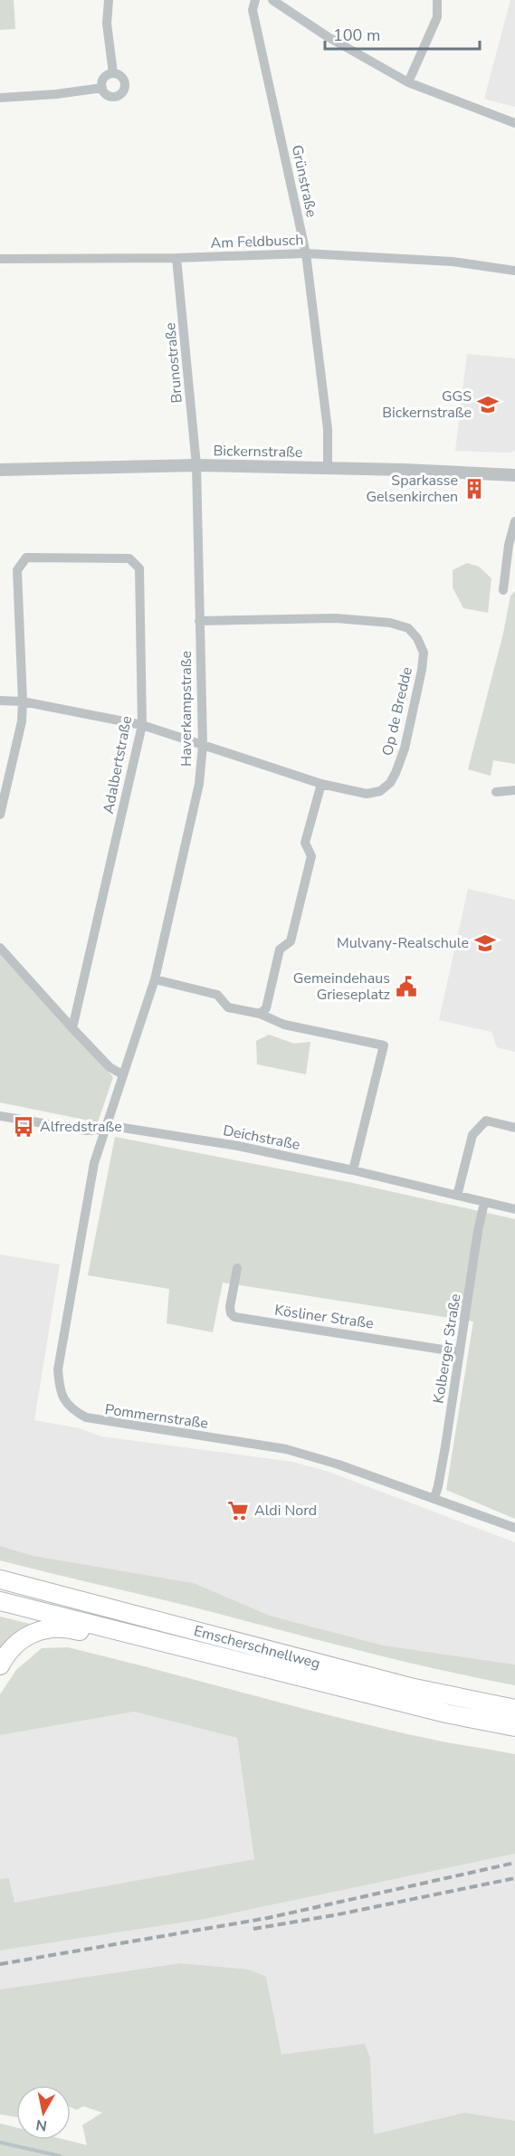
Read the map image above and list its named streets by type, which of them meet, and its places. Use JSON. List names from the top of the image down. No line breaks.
{"streets":{"highway":["Emscherschnellweg"],"street":["Grünstraße","Am Feldbusch","Brunostraße","Bickernstraße","Haverkampstraße","Op de Bredde","Adalbertstraße","Deichstraße","Kösliner Straße","Kolberger Straße","Pommernstraße"]},"crossings":[["Grünstraße","Am Feldbusch"],["Grünstraße","Bickernstraße"],["Am Feldbusch","Brunostraße"],["Brunostraße","Bickernstraße"],["Brunostraße","Haverkampstraße"],["Bickernstraße","Haverkampstraße"],["Haverkampstraße","Op de Bredde"],["Haverkampstraße","Deichstraße"],["Haverkampstraße","Pommernstraße"],["Op de Bredde","Adalbertstraße"],["Deichstraße","Kolberger Straße"],["Deichstraße","Pommernstraße"],["Kösliner Straße","Kolberger Straße"],["Kolberger Straße","Pommernstraße"]],"places":{"school or university":["GGS Bickernstraße","Mulvany-Realschule"],"building":["Sparkasse Gelsenkirchen"],"public building":["Gemeindehaus Grieseplatz"],"bus stop":["Alfredstraße"],"supermarket":["Aldi Nord"]},"scale_bar":"100 m","north":"bottom"}
